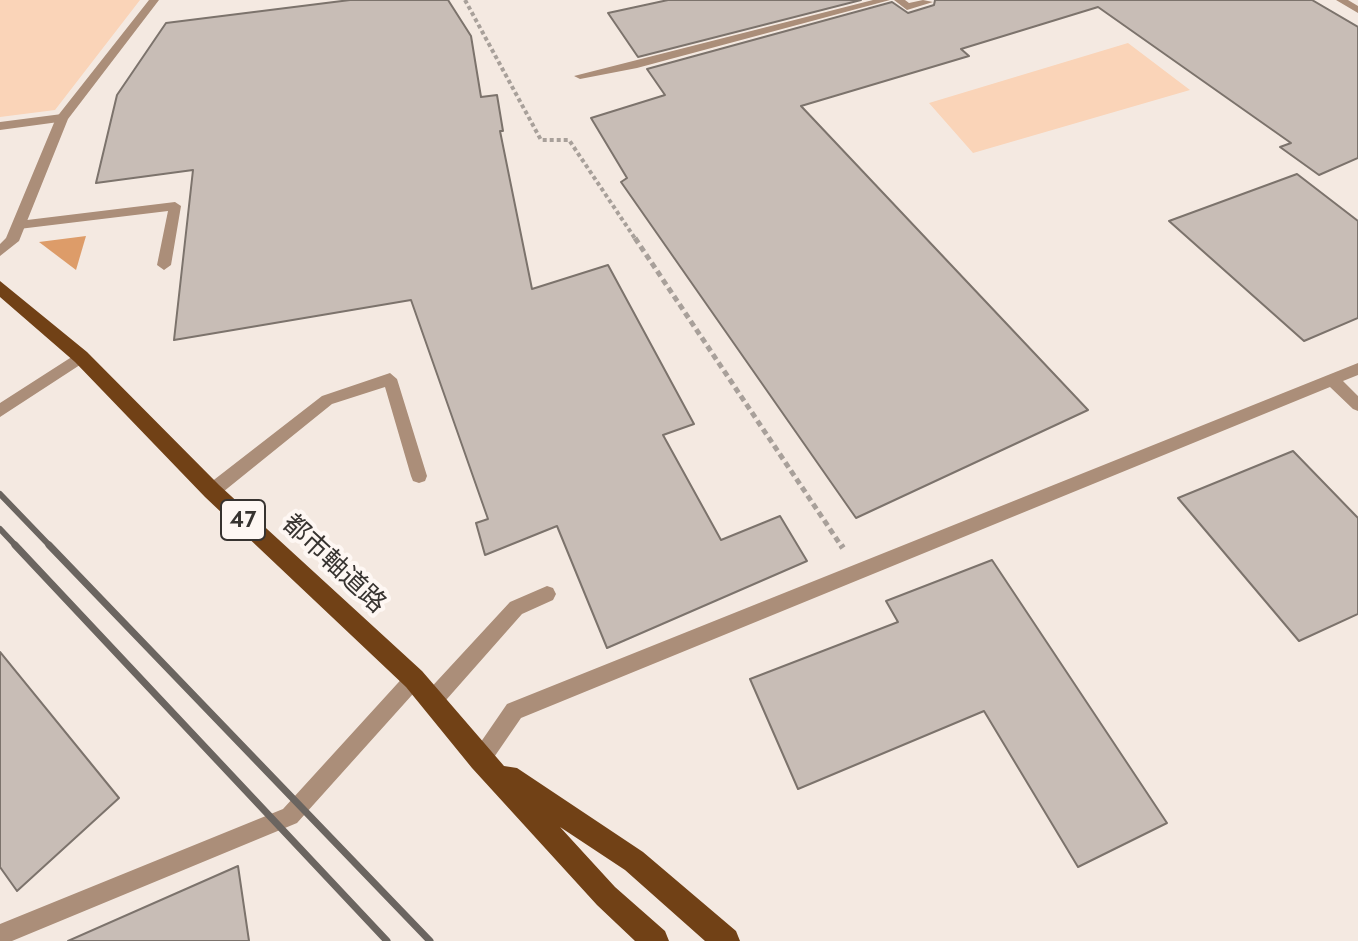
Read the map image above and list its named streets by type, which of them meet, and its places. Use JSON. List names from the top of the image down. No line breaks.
{"streets":{"main road":["47","都市軸道路"]}}
